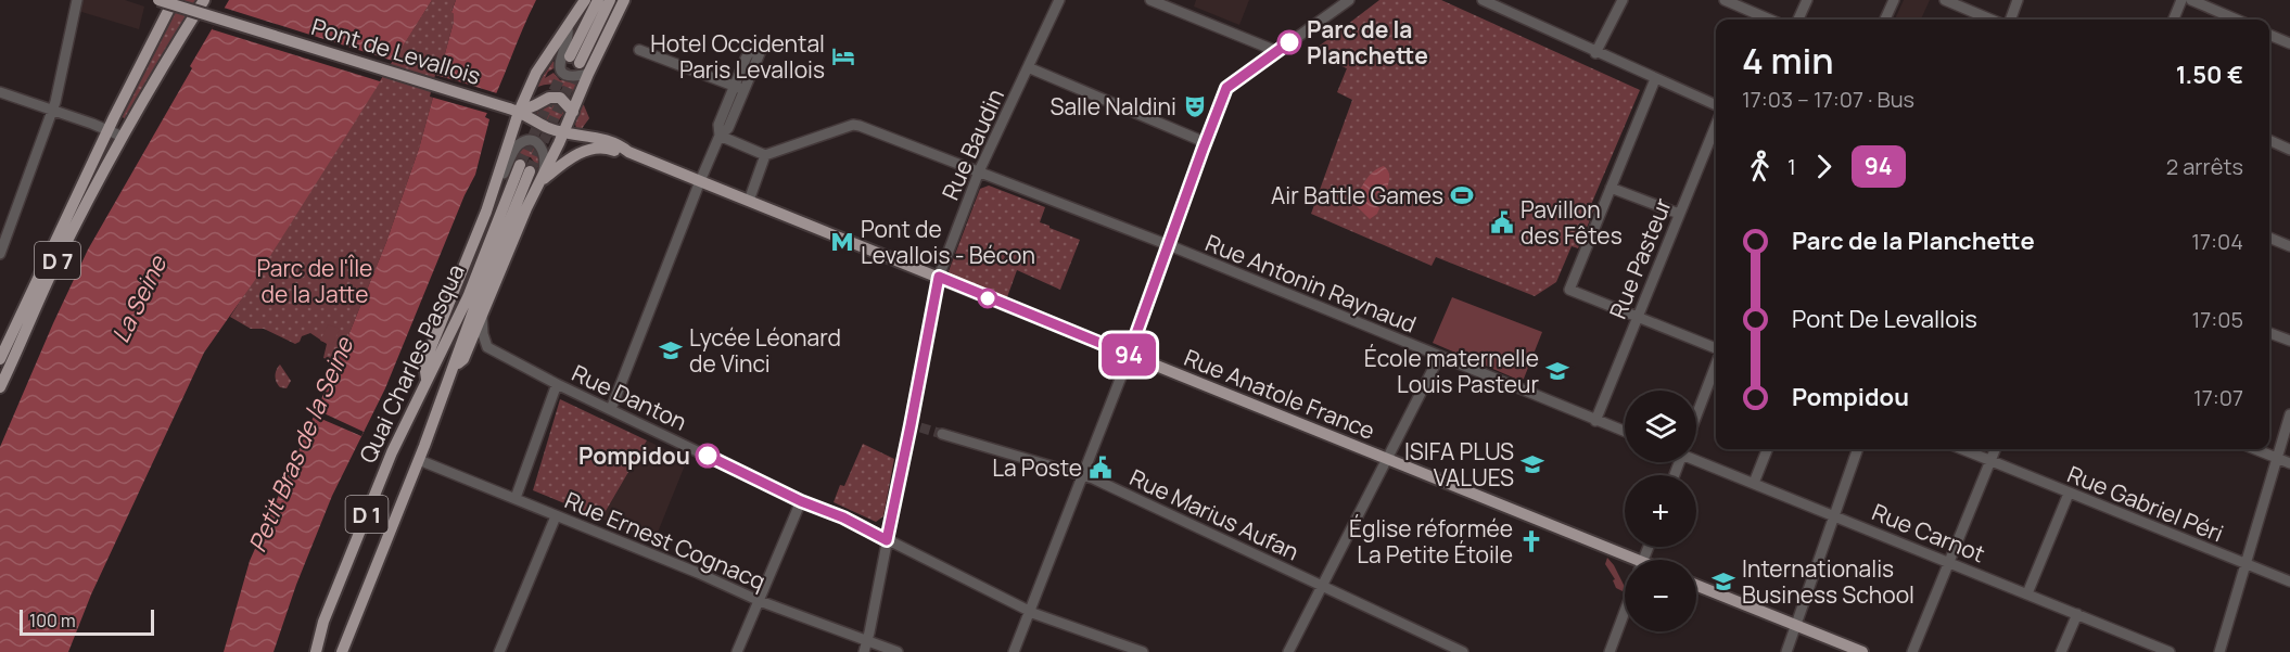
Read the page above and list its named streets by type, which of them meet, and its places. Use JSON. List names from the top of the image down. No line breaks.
{"streets":{"main road":["Pont de Levallois","D 7","Quai Charles Pasqua","Rue Anatole France","D 1"],"street":["Rue Baudin","Rue Pasteur","Rue Antonin Raynaud","Rue Danton","Rue Gabriel Péri","Rue Marius Aufan","Rue Carnot","Rue Ernest Cognacq"]},"crossings":[["Pont de Levallois","Rue Anatole France"],["Rue Baudin","Rue Antonin Raynaud"],["Rue Baudin","Rue Anatole France"],["Rue Baudin","Rue Danton"],["Rue Baudin","Rue Ernest Cognacq"],["Quai Charles Pasqua","Rue Ernest Cognacq"]],"water":["La Seine","Petit Bras de la Seine"],"parks":["Parc de l'Île de la Jatte"],"places":{"other":["Parc de la Planchette","Pompidou"],"hotel":["Hotel Occidental Paris Levallois"],"theatre":["Salle Naldini"],"sports":["Air Battle Games"],"public building":["Pavillon des Fêtes","La Poste"],"metro station":["Pont de Levallois - Bécon"],"school or university":["Lycée Léonard de Vinci","École maternelle Louis Pasteur","ISIFA PLUS VALUES","Internationalis Business School"],"church":["Église réformée La Petite Étoile"]},"lines":["bus line 94"],"scale_bar":"100 m","page":{"on_map":"94","heading":["4 min","17:03 – 17:07 · Bus","1.50 €"],"legs":["1","94","2 arrêts"],"list":[{"name":"Parc de la Planchette","value":"17:04"},{"name":"Pont De Levallois","value":"17:05"},{"name":"Pompidou","value":"17:07"}],"map_buttons":["+","−"],"scale":"100 m"}}
